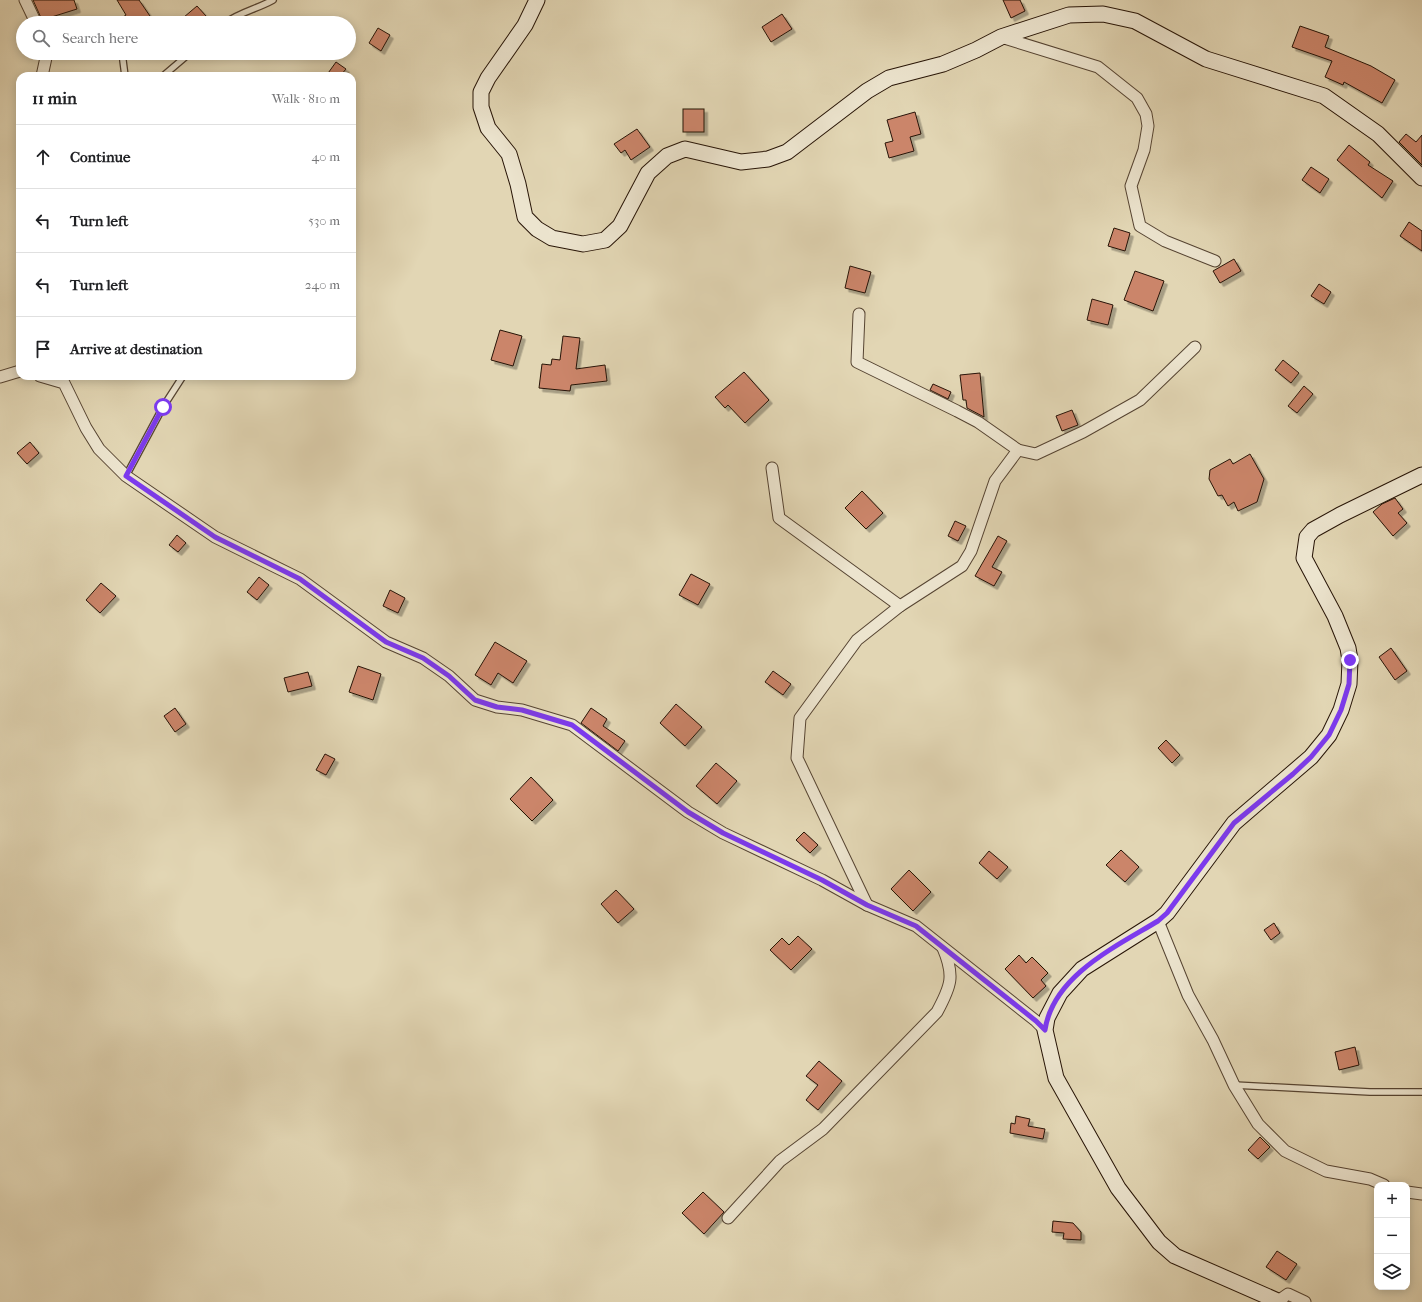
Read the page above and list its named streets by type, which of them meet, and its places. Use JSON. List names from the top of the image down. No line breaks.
{"page":{"search":"Search here","heading":["11 min","Walk · 810 m"],"list":[["Continue","40 m"],["Turn left","530 m"],["Turn left","240 m"],"Arrive at destination"],"map_buttons":["+","−"]}}
